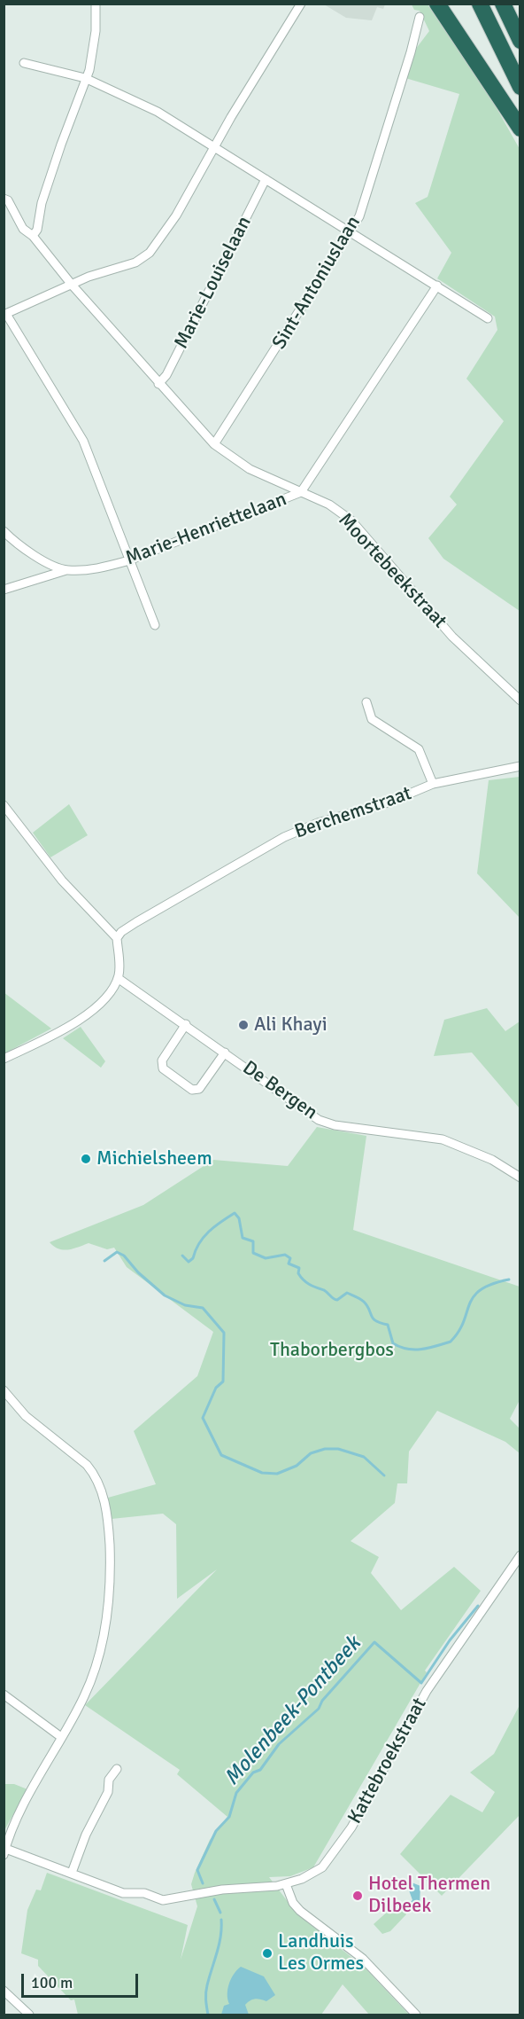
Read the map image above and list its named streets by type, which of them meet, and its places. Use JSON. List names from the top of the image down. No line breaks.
{"streets":{"street":["Marie-Louiselaan","Sint-Antoniuslaan","Marie-Henriettelaan","Moortebeekstraat","Berchemstraat","De Bergen","Kattebroekstraat"]},"crossings":[["Marie-Louiselaan","Moortebeekstraat"],["Sint-Antoniuslaan","Moortebeekstraat"],["Marie-Henriettelaan","Moortebeekstraat"]],"water":["Molenbeek-Pontbeek"],"parks":["Thaborbergbos"],"places":["Ali Khayi","Michielsheem","Hotel Thermen Dilbeek","Landhuis Les Ormes"],"scale_bar":"100 m"}
